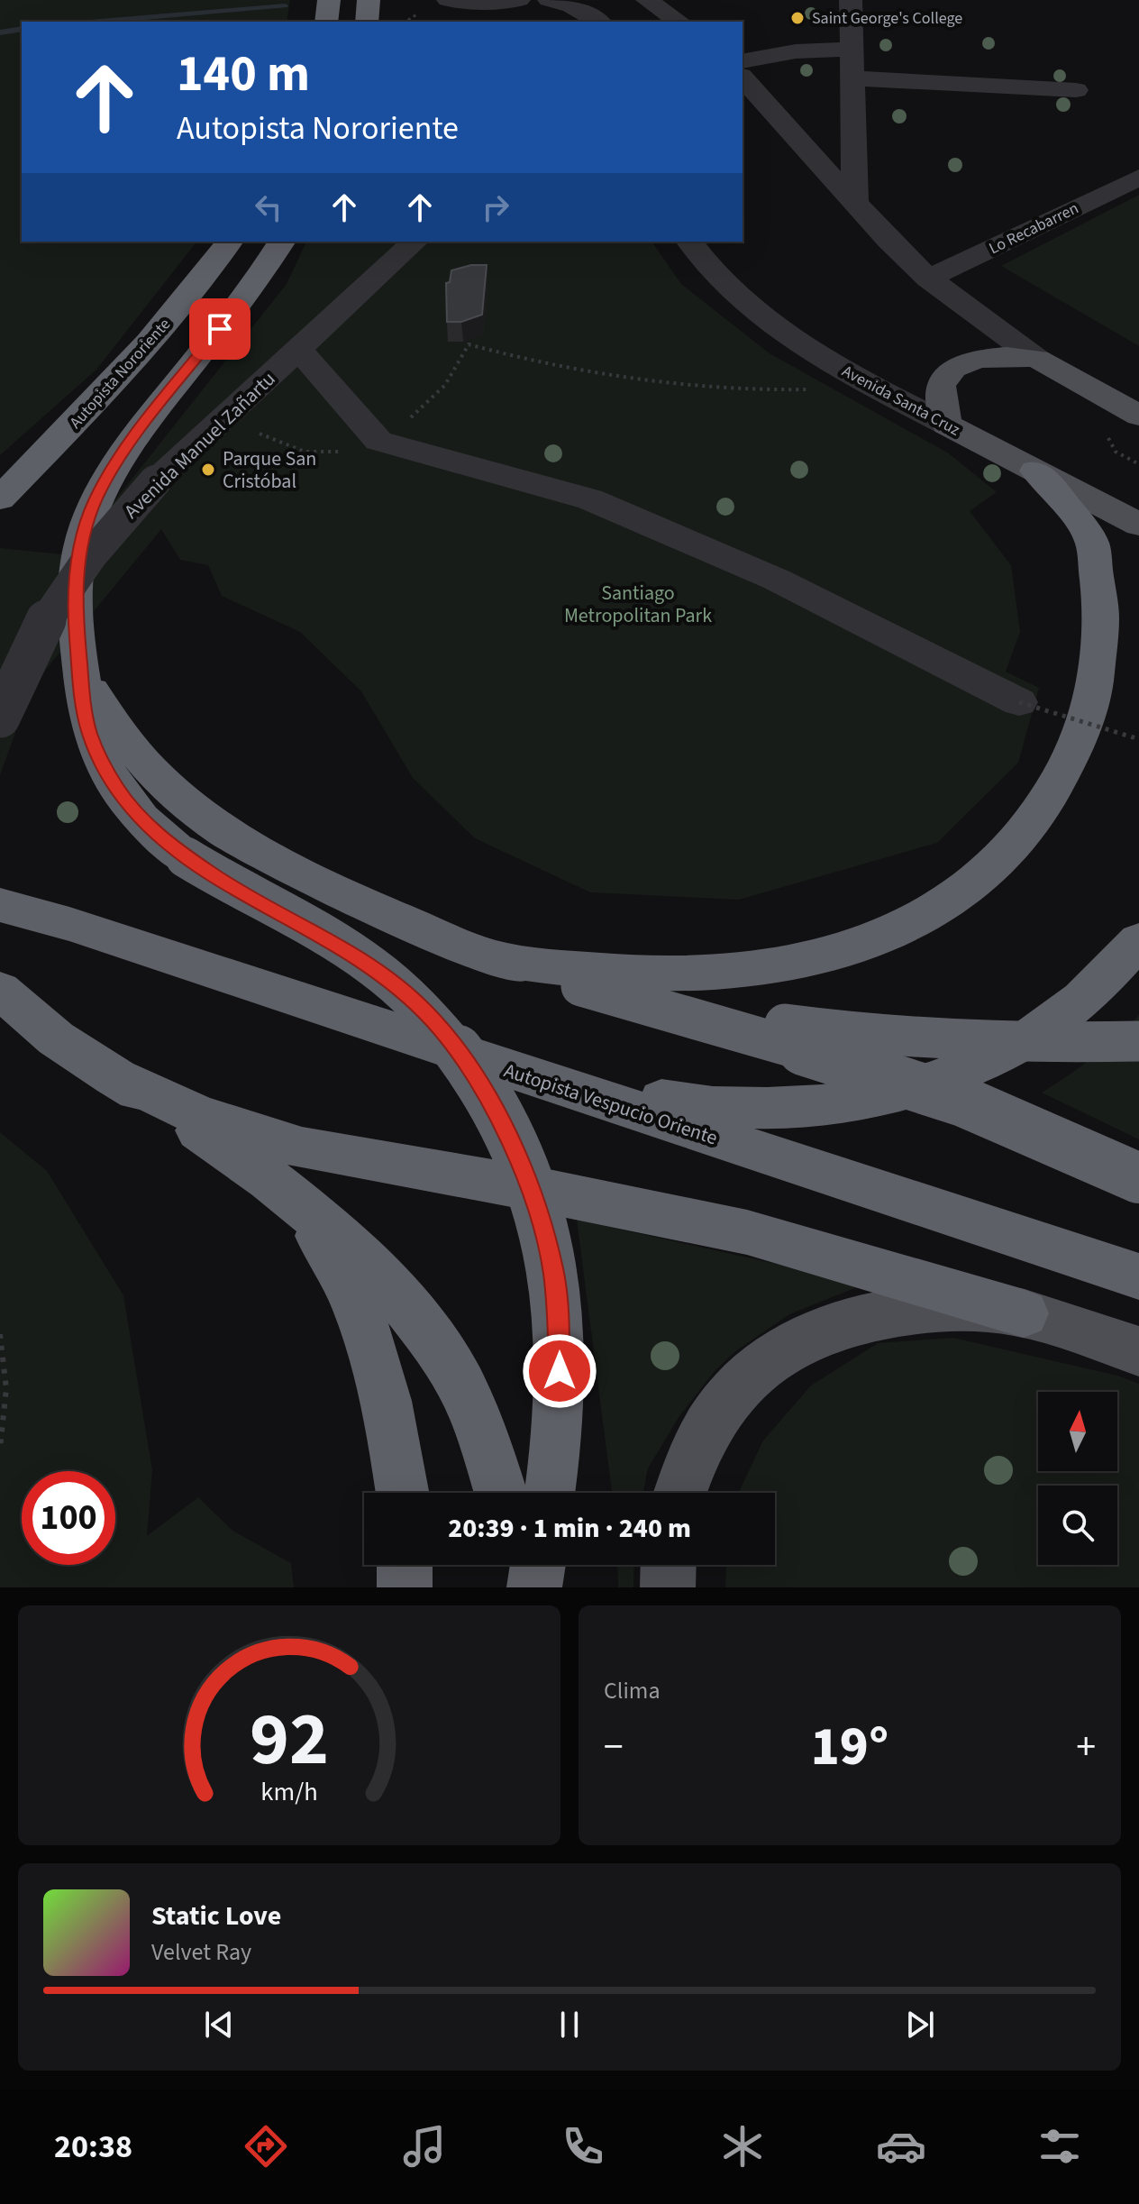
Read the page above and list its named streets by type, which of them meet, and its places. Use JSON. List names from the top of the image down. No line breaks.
{"streets":{"highway":["Autopista Nororiente","Autopista Vespucio Oriente"],"main road":["Avenida Santa Cruz"],"street":["Lo Recabarren","Avenida Manuel Zañartu"]},"parks":["Santiago Metropolitan Park"],"places":["Saint George's College","Parque San Cristóbal"],"north":"top","page":{"turn":["140 m","Autopista Nororiente"],"limit":"100","trip":"20:39 · 1 min · 240 m","tile":"Clima","heat":["−","19°","+"],"song":["Static Love","Velvet Ray"],"tabs":"20:38","gauge":["92","km/h"]}}
